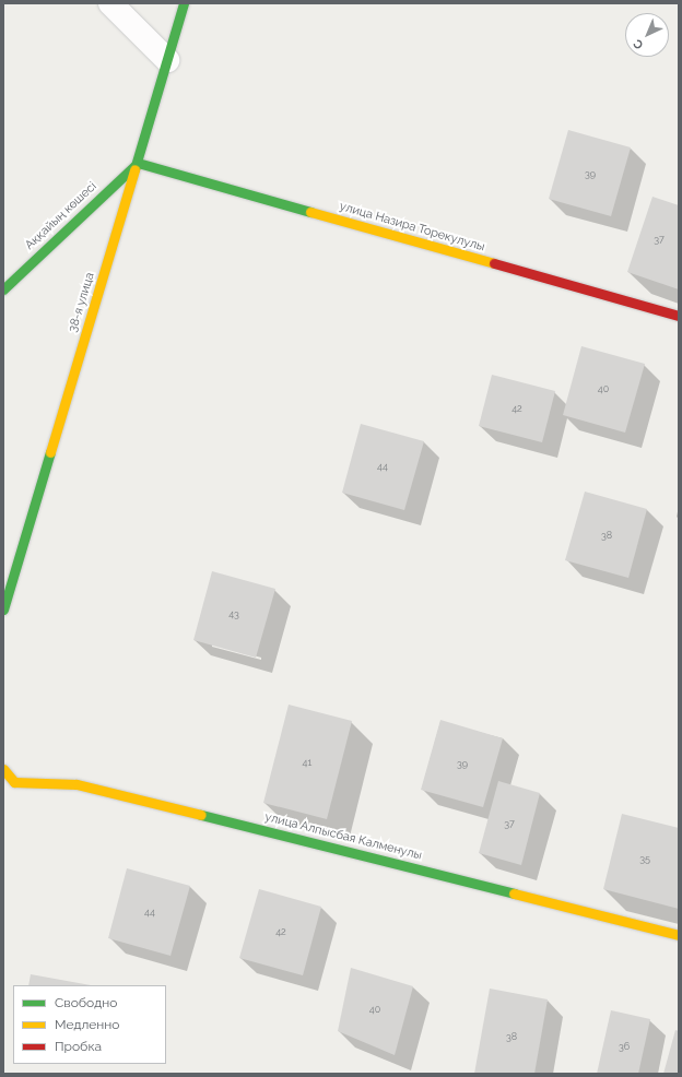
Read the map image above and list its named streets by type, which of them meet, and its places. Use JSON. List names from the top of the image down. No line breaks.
{"streets":{"street":["Аққайың көшесі","улица Назира Торекулулы","38-я улица","улица Алпысбая Калменулы"]},"crossings":[["Аққайың көшесі","улица Назира Торекулулы"],["Аққайың көшесі","38-я улица"],["улица Назира Торекулулы","38-я улица"]],"house_numbers":["39","37","40","42","44","38","43","41","39","37","35","44","42","40","38","36"],"legend":["Свободно","Медленно","Пробка"],"north":"bottom left"}
